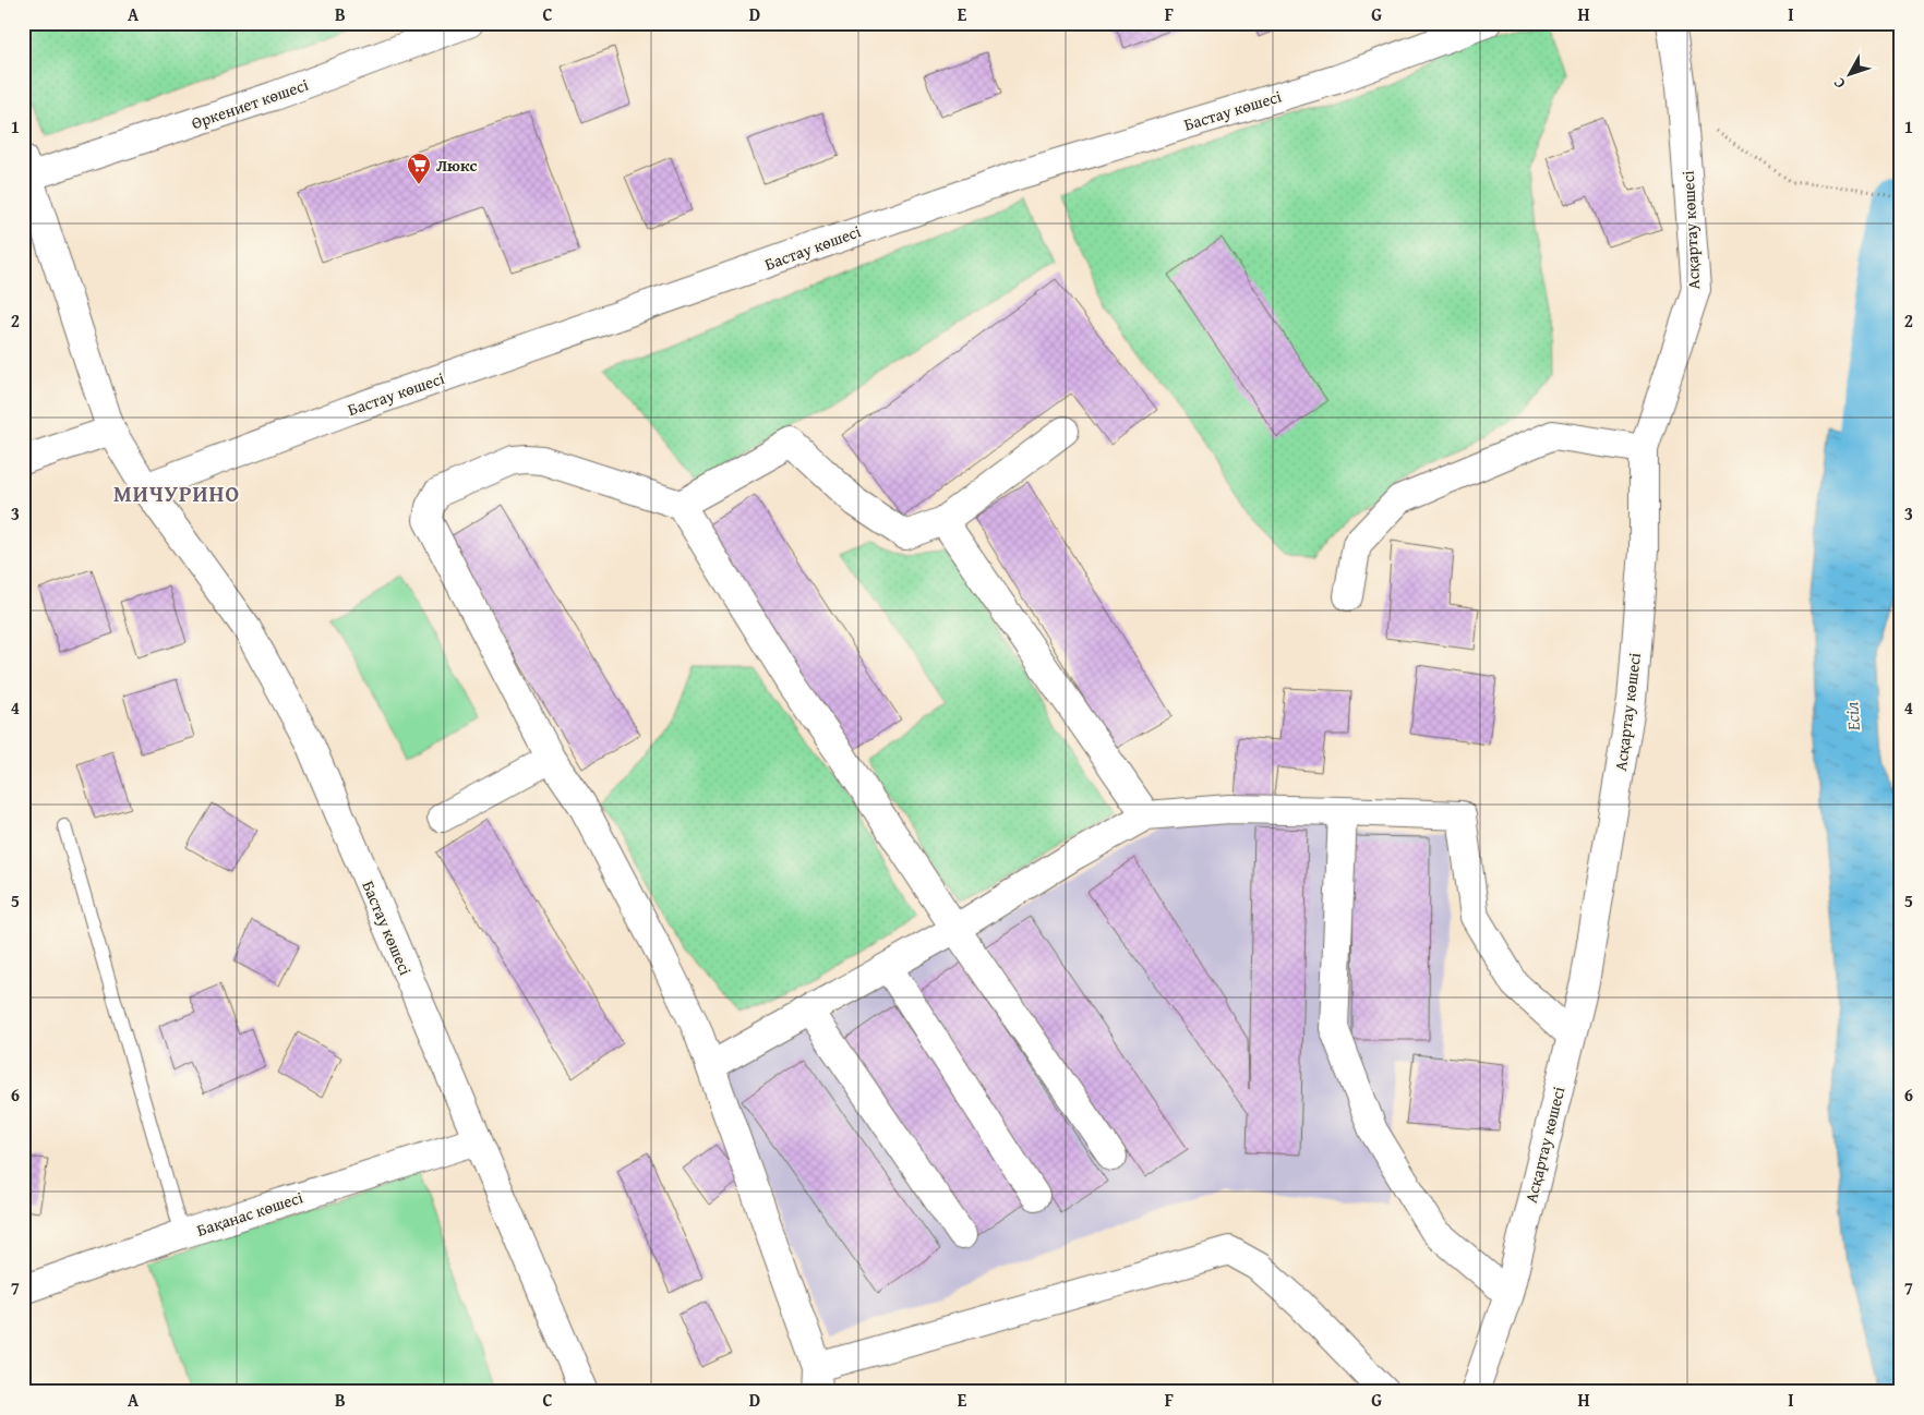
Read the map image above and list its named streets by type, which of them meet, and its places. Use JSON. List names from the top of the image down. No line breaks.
{"streets":{"street":["Өркениет көшесі","Бастау көшесі","Асқартау көшесі","Бақанас көшесі"]},"crossings":[["Өркениет көшесі","Бастау көшесі"],["Бастау көшесі","Бақанас көшесі"]],"districts":["МИЧУРИНО"],"water":["Есіл"],"places":{"supermarket":["Люкс"]},"north":"bottom left","grid":{"columns":["A","B","C","D","E","F","G","H","I"],"rows":["1","2","3","4","5","6","7"]}}
